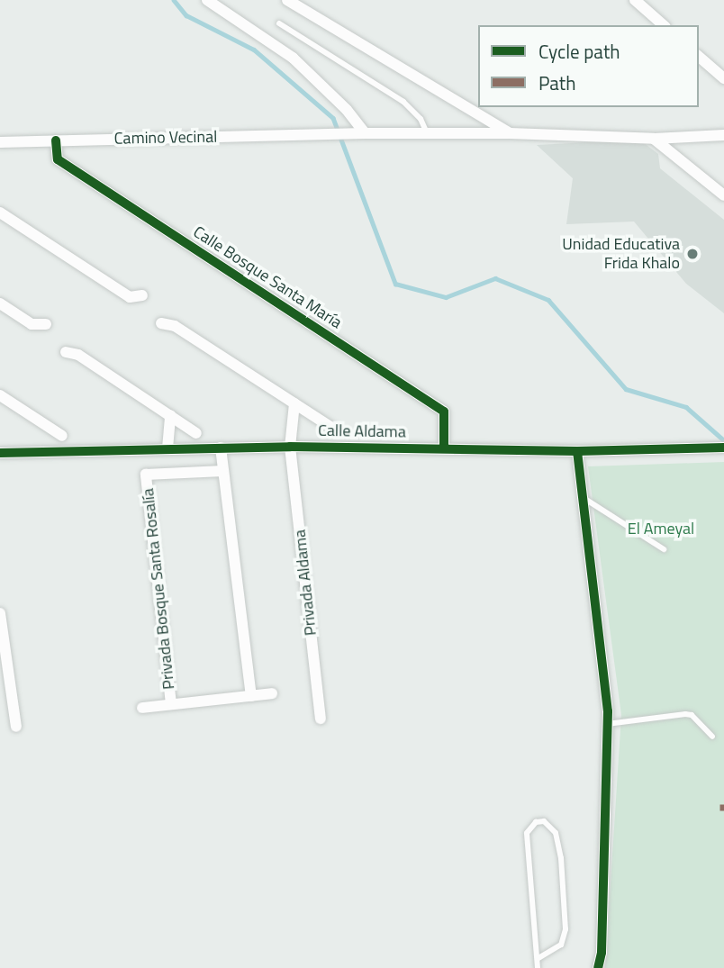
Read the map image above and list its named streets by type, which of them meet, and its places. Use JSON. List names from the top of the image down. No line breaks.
{"streets":{"street":["Camino Vecinal","Calle Bosque Santa María","Calle Aldama","Privada Aldama","Privada Bosque Santa Rosalía"]},"crossings":[["Camino Vecinal","Calle Bosque Santa María"],["Calle Bosque Santa María","Calle Aldama"],["Calle Aldama","Privada Aldama"]],"parks":["El Ameyal"],"places":["Unidad Educativa Frida Khalo"],"legend":["Cycle path","Path"]}
